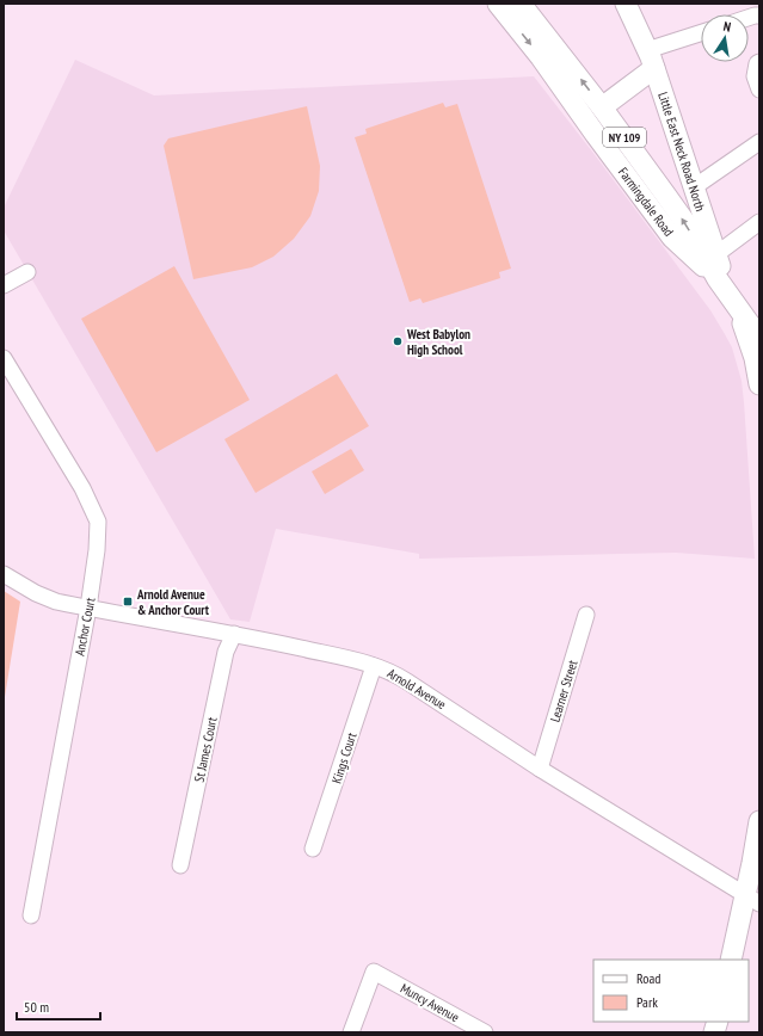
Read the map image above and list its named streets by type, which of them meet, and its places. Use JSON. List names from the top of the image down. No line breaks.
{"streets":{"main road":["NY 109","Little East Neck Road North","Farmingdale Road"],"street":["Anchor Court","Arnold Avenue","Learner Street","St James Court","Kings Court","Muncy Avenue"]},"crossings":[["NY 109","Little East Neck Road North"],["NY 109","Farmingdale Road"],["Little East Neck Road North","Farmingdale Road"],["Anchor Court","Arnold Avenue"],["Arnold Avenue","Learner Street"],["Arnold Avenue","St James Court"],["Arnold Avenue","Kings Court"]],"places":{"other":["West Babylon High School"],"transit":["Arnold Avenue & Anchor Court"]},"legend":["Road","Park"],"scale_bar":"50 m","north":"top"}
